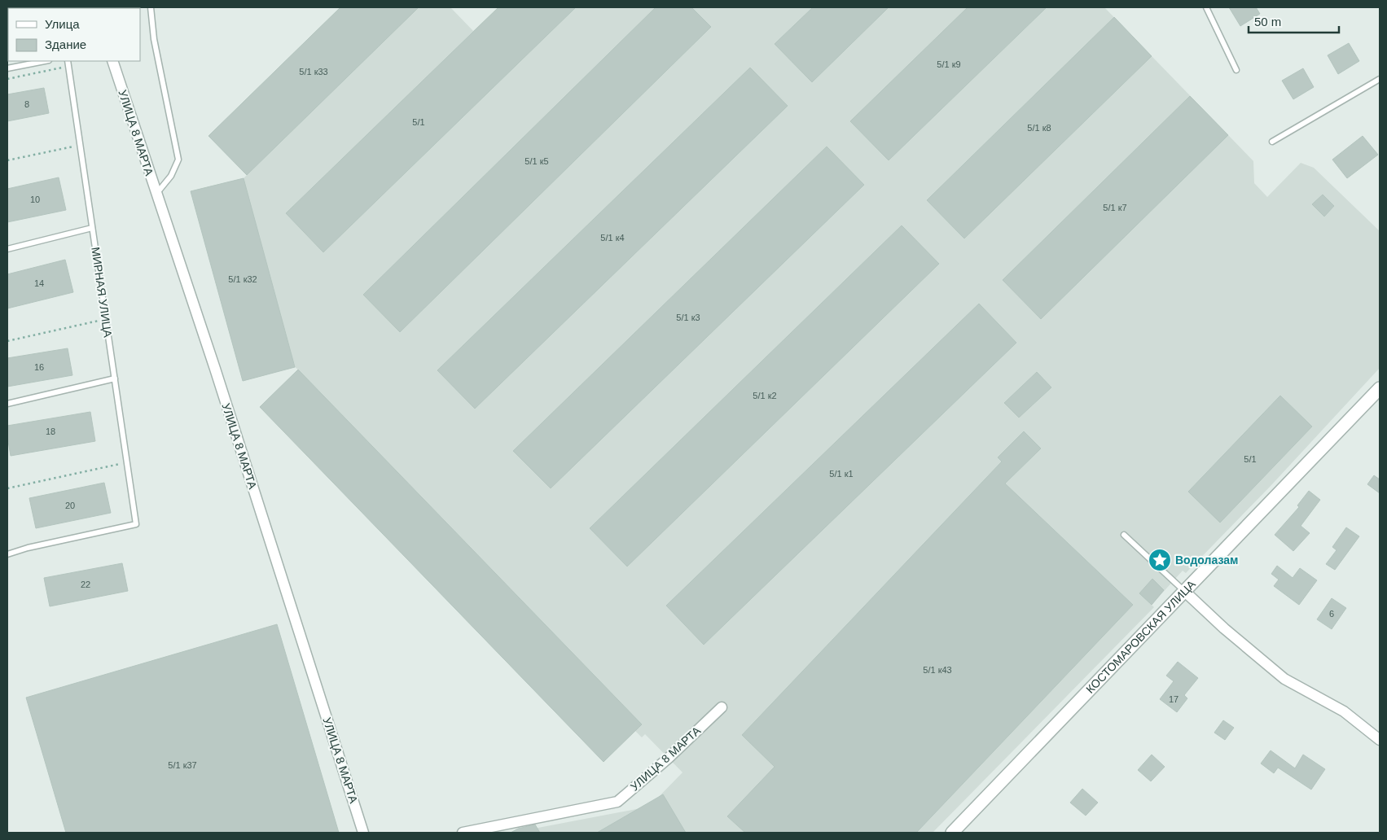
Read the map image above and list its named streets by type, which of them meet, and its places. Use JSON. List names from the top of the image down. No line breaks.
{"streets":{"street":["УЛИЦА 8 МАРТА","КОСТОМАРОВСКАЯ УЛИЦА"],"lane":["МИРНАЯ УЛИЦА"]},"places":{"place":["Водолазам"]},"house_numbers":["5/1 к9","5/1 к33","8","5/1","5/1 к8","5/1 к5","10","5/1 к7","5/1 к4","5/1 к32","14","5/1 к3","16","5/1 к2","18","5/1","5/1 к1","20","22","6","5/1 к43","17","5/1 к37"],"legend":["Улица","Здание"],"scale_bar":"50 m"}
